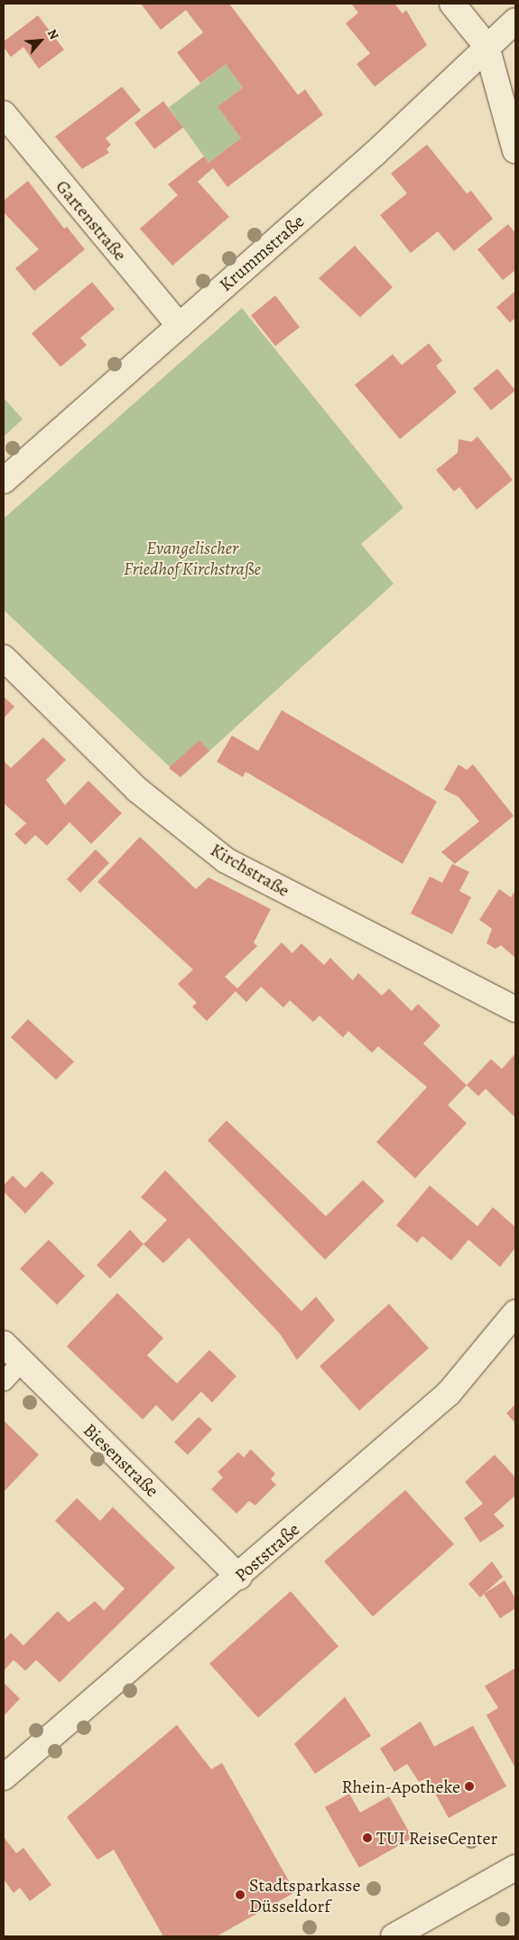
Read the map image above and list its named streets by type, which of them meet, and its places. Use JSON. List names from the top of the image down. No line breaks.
{"streets":{"street":["Gartenstraße","Krummstraße","Kirchstraße","Biesenstraße","Poststraße"]},"crossings":[["Gartenstraße","Krummstraße"],["Biesenstraße","Poststraße"]],"parks":["Evangelischer Friedhof Kirchstraße"],"places":["Rhein-Apotheke","TUI ReiseCenter","Stadtsparkasse Düsseldorf"],"north":"top right"}
